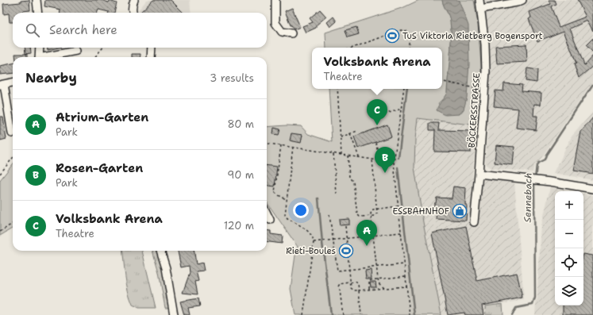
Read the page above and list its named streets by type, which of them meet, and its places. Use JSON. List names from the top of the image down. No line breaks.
{"streets":{"street":["BÖCKERSSTRASSE"]},"water":["Sennebach"],"places":{"sports":["TuS Viktoria Rietberg Bogensport","Rieti-Boules"],"shop":["ESSBAHNHOF"]},"page":{"search":"Search here","popup":["Volksbank Arena","Theatre"],"heading":["Nearby","3 results"],"list":[{"mark":"A","name":"Atrium-Garten","note":"Park","value":"80 m"},{"mark":"B","name":"Rosen-Garten","note":"Park","value":"90 m"},{"mark":"C","name":"Volksbank Arena","note":"Theatre","value":"120 m"}],"pins":["C","B","A"],"map_buttons":["+","−"]}}
